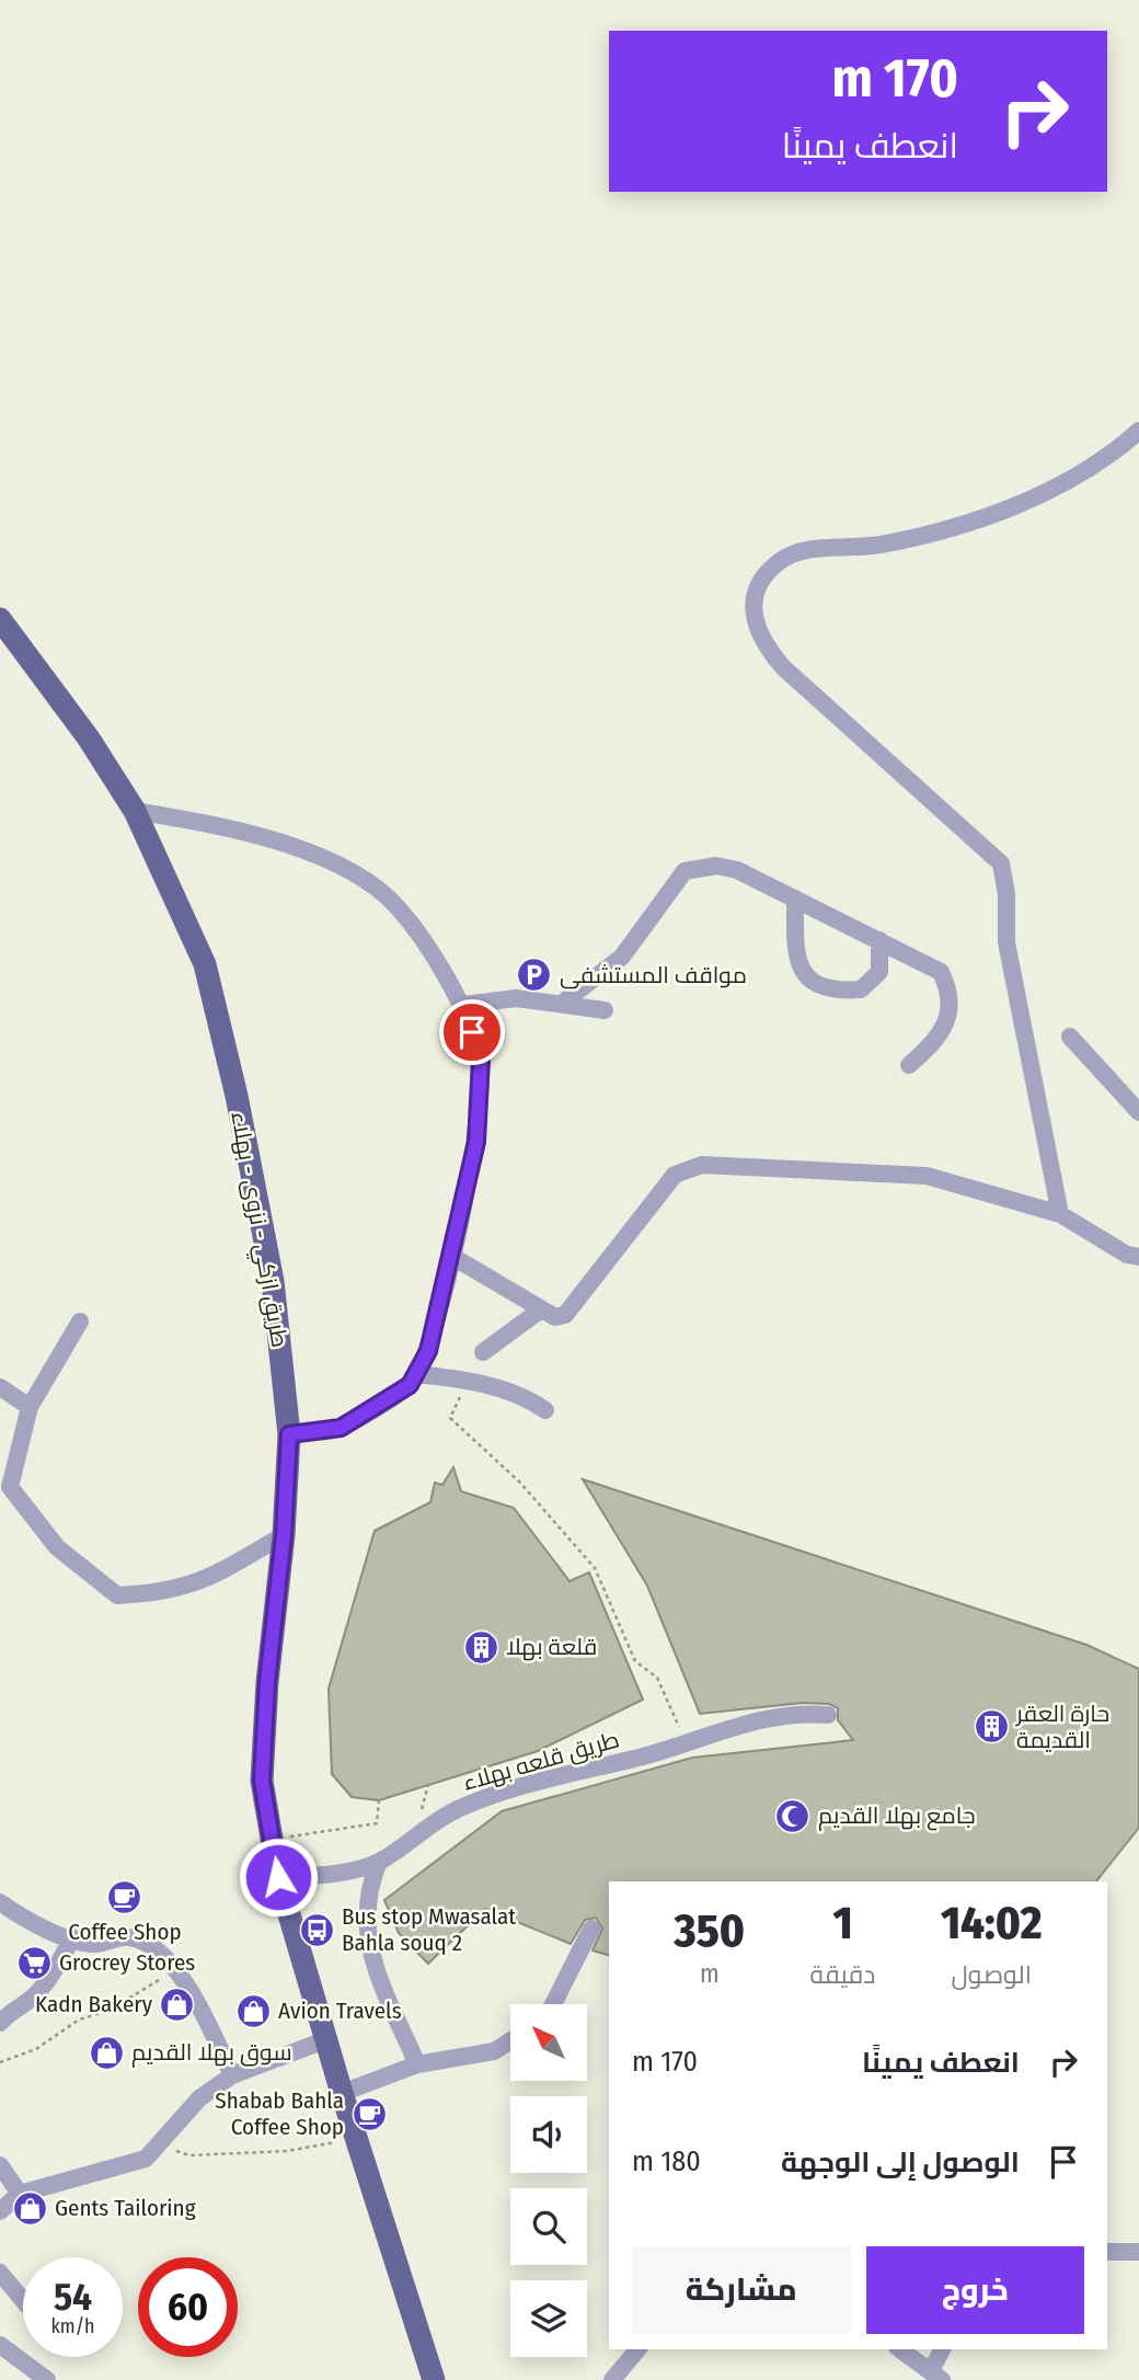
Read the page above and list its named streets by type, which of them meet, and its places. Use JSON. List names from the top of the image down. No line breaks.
{"streets":{"main road":["طريق ازكي - نزوى - بهلاء"],"street":["طريق قلعه بهلاء"]},"crossings":[["طريق ازكي - نزوى - بهلاء","طريق قلعه بهلاء"]],"places":{"parking":["مواقف المستشفى"],"building":["قلعة بهلا","حارة العقر القديمة"],"mosque":["جامع بهلا القديم"],"cafe":["Coffee Shop","Shabab Bahla Coffee Shop"],"bus stop":["Bus stop Mwasalat Bahla souq 2"],"supermarket":["Grocrey Stores"],"shop":["Kadn Bakery","Avion Travels","سوق بهلا القديم","Gents Tailoring"]},"north":"top left","page":{"turn":["170 m","انعطف يمينًا"],"eta":["14:02","الوصول","1","دقيقة","350","m"],"list":[{"name":"انعطف يمينًا","value":"170 m"},{"name":"الوصول إلى الوجهة","value":"180 m"}],"buttons":["خروج","مشاركة"],"speed":"54 km/h","limit":"60"}}
